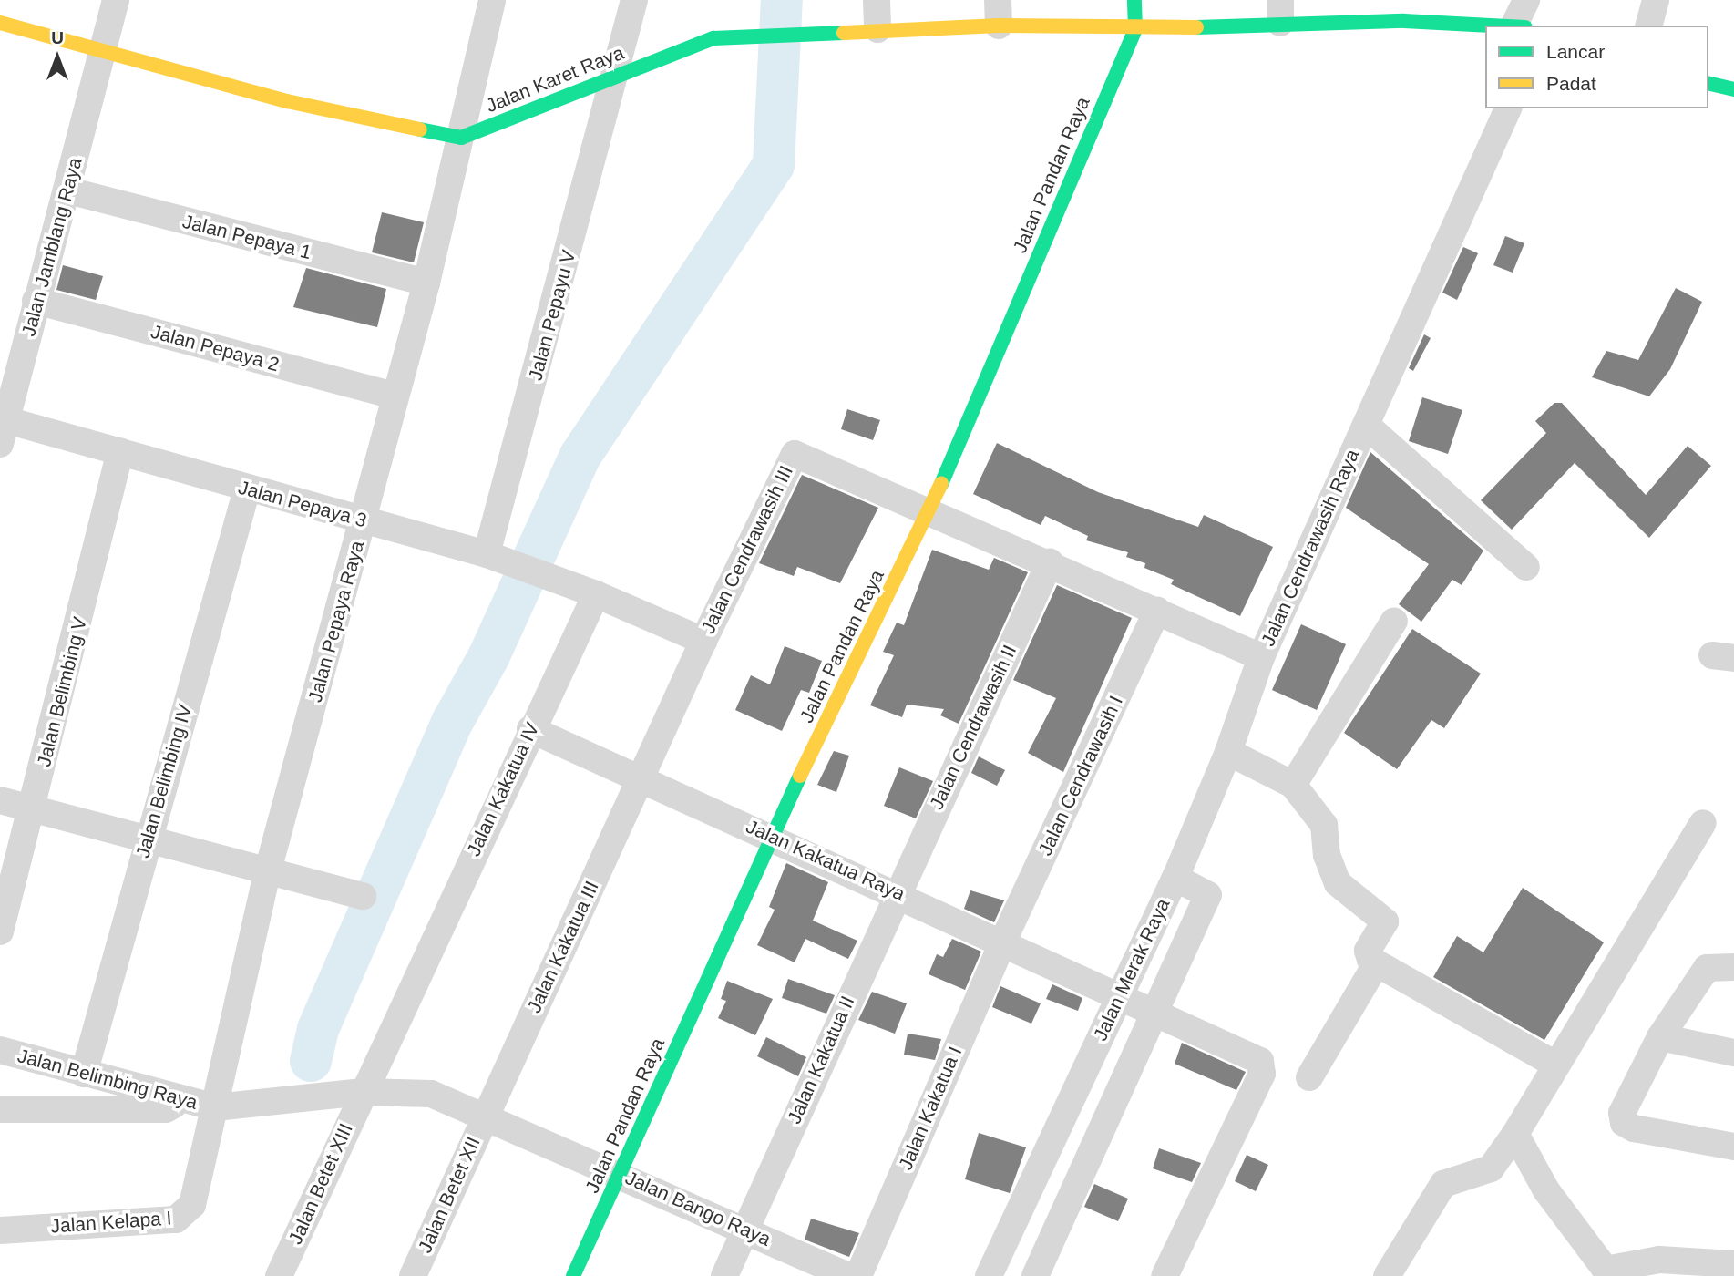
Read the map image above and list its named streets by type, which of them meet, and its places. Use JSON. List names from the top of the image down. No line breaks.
{"streets":{"street":["Jalan Karet Raya","Jalan Pandan Raya","Jalan Pepaya 1","Jalan Jamblang Raya","Jalan Pepayu V","Jalan Pepaya 2","Jalan Pepaya 3","Jalan Cendrawasih Raya","Jalan Cendrawasih III","Jalan Pepaya Raya","Jalan Belimbing V","Jalan Cendrawasih II","Jalan Cendrawasih I","Jalan Belimbing IV","Jalan Kakatua IV","Jalan Kakatua Raya","Jalan Kakatua III","Jalan Merak Raya","Jalan Kakatua II","Jalan Belimbing Raya","Jalan Kakatua I","Jalan Betet XIII","Jalan Betet XII","Jalan Bango Raya","Jalan Kelapa I"]},"crossings":[["Jalan Karet Raya","Jalan Pandan Raya"],["Jalan Karet Raya","Jalan Pepayu V"],["Jalan Karet Raya","Jalan Pepaya Raya"],["Jalan Pandan Raya","Jalan Cendrawasih Raya"],["Jalan Pandan Raya","Jalan Cendrawasih III"],["Jalan Pandan Raya","Jalan Kakatua Raya"],["Jalan Pandan Raya","Jalan Bango Raya"],["Jalan Pepaya 1","Jalan Jamblang Raya"],["Jalan Pepaya 1","Jalan Pepaya Raya"],["Jalan Jamblang Raya","Jalan Pepaya 2"],["Jalan Jamblang Raya","Jalan Pepaya 3"],["Jalan Pepayu V","Jalan Pepaya 3"],["Jalan Pepaya 2","Jalan Pepaya Raya"],["Jalan Pepaya 3","Jalan Pepaya Raya"],["Jalan Pepaya 3","Jalan Belimbing V"],["Jalan Pepaya 3","Jalan Belimbing IV"],["Jalan Pepaya 3","Jalan Kakatua IV"],["Jalan Cendrawasih Raya","Jalan Cendrawasih III"],["Jalan Cendrawasih Raya","Jalan Cendrawasih II"],["Jalan Cendrawasih Raya","Jalan Cendrawasih I"],["Jalan Cendrawasih Raya","Jalan Merak Raya"],["Jalan Cendrawasih III","Jalan Kakatua Raya"],["Jalan Cendrawasih III","Jalan Kakatua III"],["Jalan Pepaya Raya","Jalan Belimbing Raya"],["Jalan Pepaya Raya","Jalan Bango Raya"],["Jalan Pepaya Raya","Jalan Kelapa I"],["Jalan Cendrawasih II","Jalan Kakatua Raya"],["Jalan Cendrawasih II","Jalan Kakatua II"],["Jalan Cendrawasih I","Jalan Kakatua Raya"],["Jalan Cendrawasih I","Jalan Kakatua I"],["Jalan Belimbing IV","Jalan Belimbing Raya"],["Jalan Kakatua IV","Jalan Kakatua Raya"],["Jalan Kakatua IV","Jalan Betet XIII"],["Jalan Kakatua IV","Jalan Bango Raya"],["Jalan Kakatua Raya","Jalan Kakatua III"],["Jalan Kakatua Raya","Jalan Merak Raya"],["Jalan Kakatua Raya","Jalan Kakatua II"],["Jalan Kakatua Raya","Jalan Kakatua I"],["Jalan Kakatua III","Jalan Betet XII"],["Jalan Kakatua III","Jalan Bango Raya"],["Jalan Kakatua II","Jalan Bango Raya"],["Jalan Belimbing Raya","Jalan Bango Raya"],["Jalan Belimbing Raya","Jalan Kelapa I"],["Jalan Betet XIII","Jalan Bango Raya"],["Jalan Betet XII","Jalan Bango Raya"],["Jalan Bango Raya","Jalan Kelapa I"]],"legend":["Lancar","Padat"],"north":"top"}
